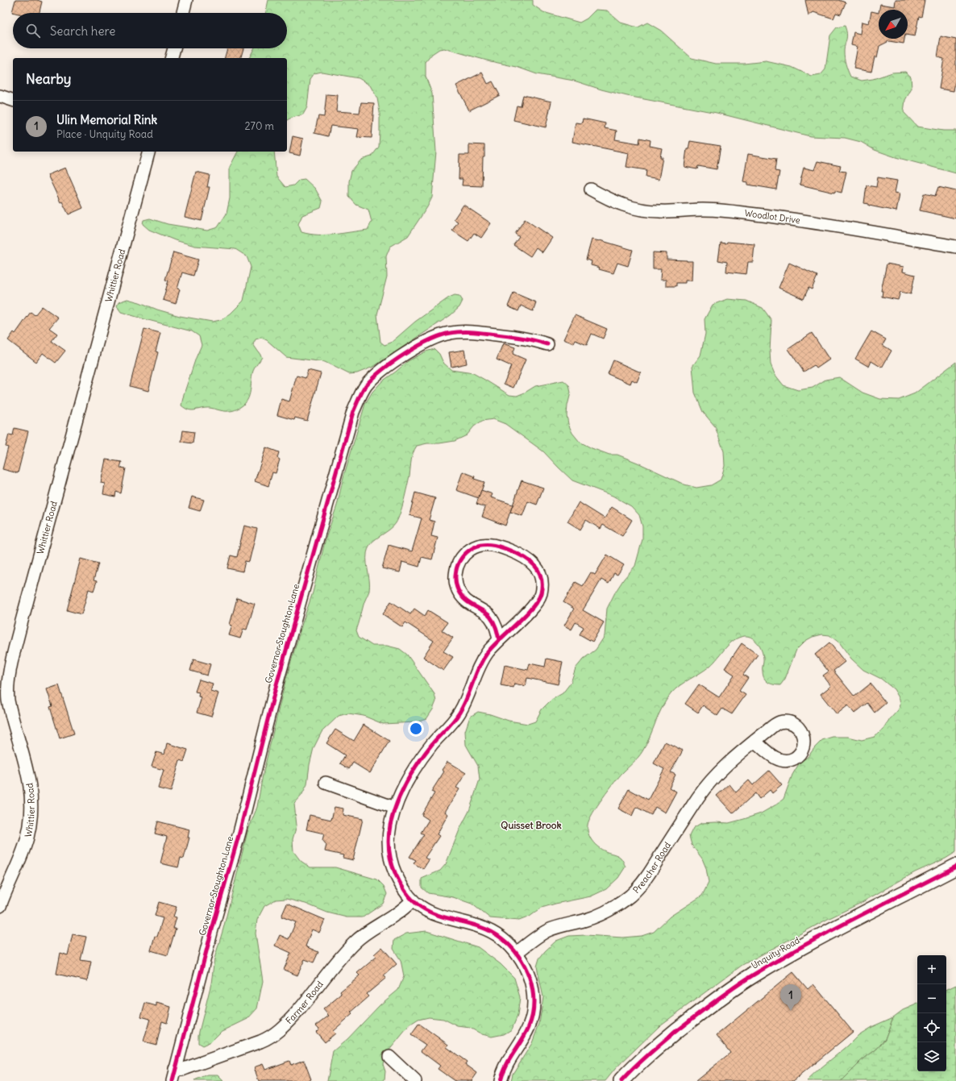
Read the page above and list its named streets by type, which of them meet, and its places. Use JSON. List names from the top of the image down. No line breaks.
{"streets":{"main road":["Unquity Road"],"street":["Woodlot Drive","Whittier Road","Governor Stoughton Lane","Preacher Road","Farmer Road"]},"crossings":[["Governor Stoughton Lane","Farmer Road"]],"districts":["Quisset Brook"],"north":"bottom left","page":{"search":"Search here","heading":"Nearby","list":[{"mark":"1","name":"Ulin Memorial Rink","note":"Place · Unquity Road","value":"270 m"}],"map_buttons":["+","−"],"pins":"1"}}
